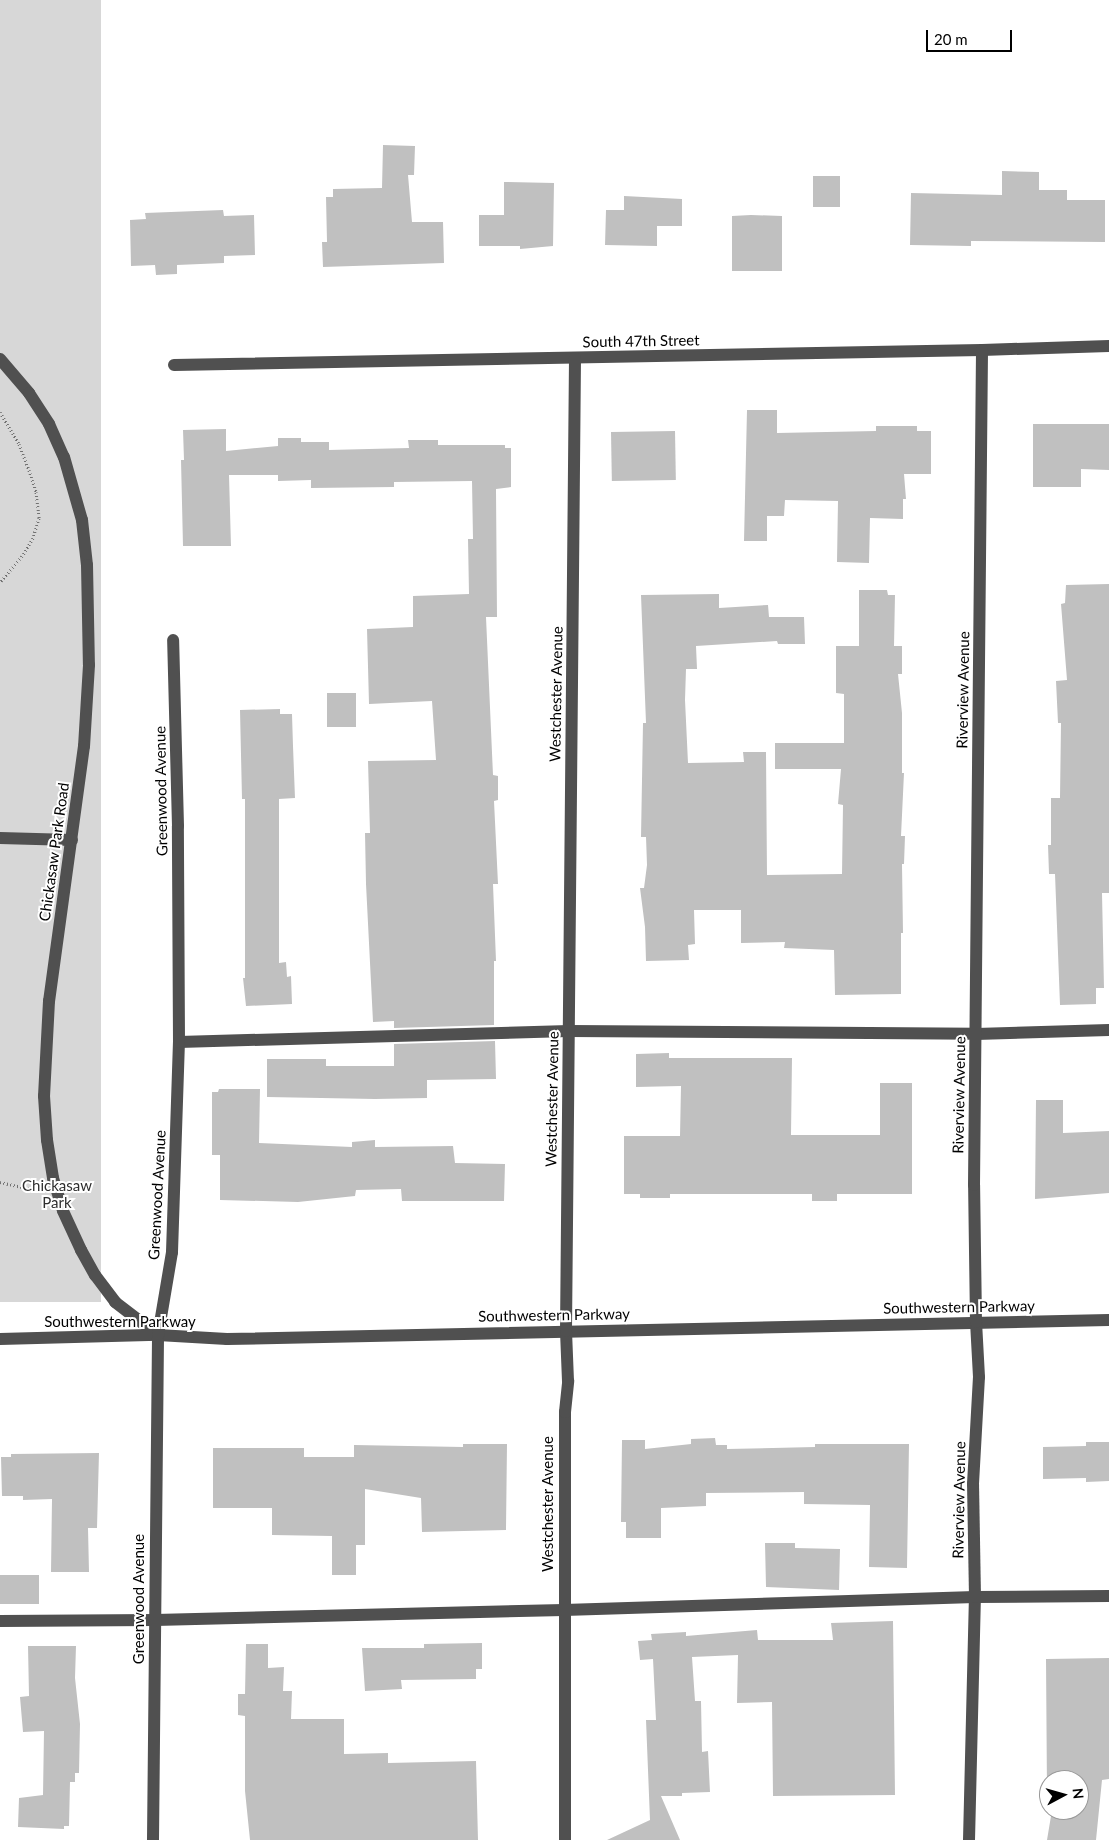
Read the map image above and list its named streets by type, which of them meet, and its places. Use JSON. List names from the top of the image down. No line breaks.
{"streets":{"street":["South 47th Street","Riverview Avenue","Westchester Avenue","Greenwood Avenue","Chickasaw Park Road","Southwestern Parkway"]},"crossings":[["South 47th Street","Riverview Avenue"],["South 47th Street","Westchester Avenue"],["Riverview Avenue","Southwestern Parkway"],["Westchester Avenue","Southwestern Parkway"],["Greenwood Avenue","Chickasaw Park Road"],["Greenwood Avenue","Southwestern Parkway"],["Chickasaw Park Road","Southwestern Parkway"]],"parks":["Chickasaw Park"],"scale_bar":"20 m","north":"right"}
